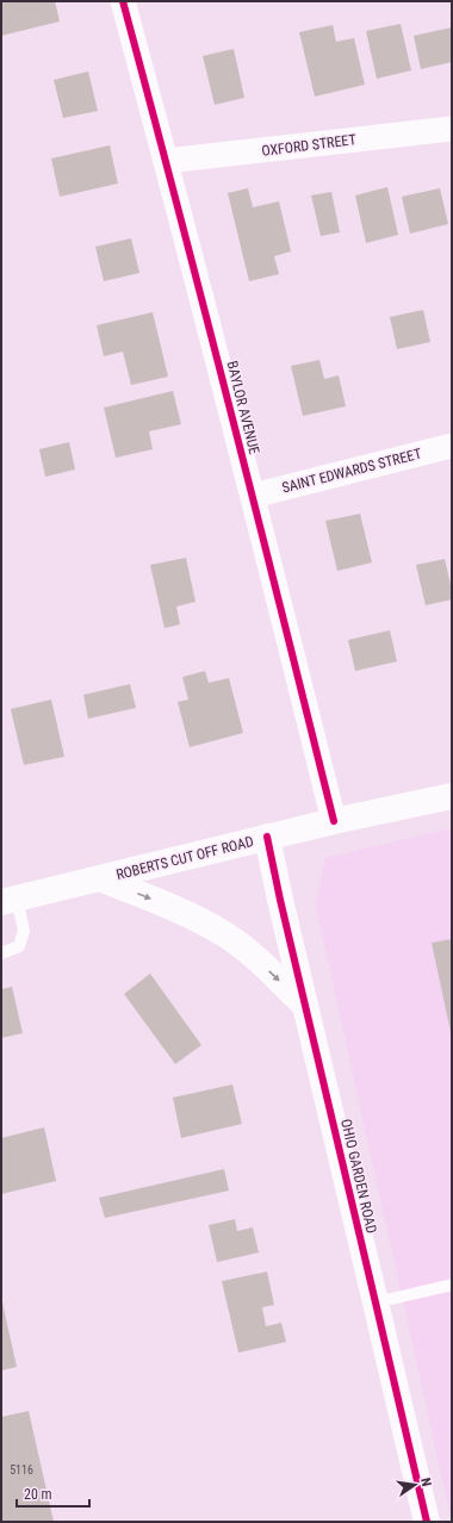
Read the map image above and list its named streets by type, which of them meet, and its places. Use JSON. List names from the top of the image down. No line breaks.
{"streets":{"street":["OXFORD STREET","BAYLOR AVENUE","SAINT EDWARDS STREET","ROBERTS CUT OFF ROAD","OHIO GARDEN ROAD"]},"crossings":[["OXFORD STREET","BAYLOR AVENUE"],["BAYLOR AVENUE","SAINT EDWARDS STREET"],["BAYLOR AVENUE","ROBERTS CUT OFF ROAD"],["ROBERTS CUT OFF ROAD","OHIO GARDEN ROAD"]],"house_numbers":["5116"],"scale_bar":"20 m","north":"right"}
